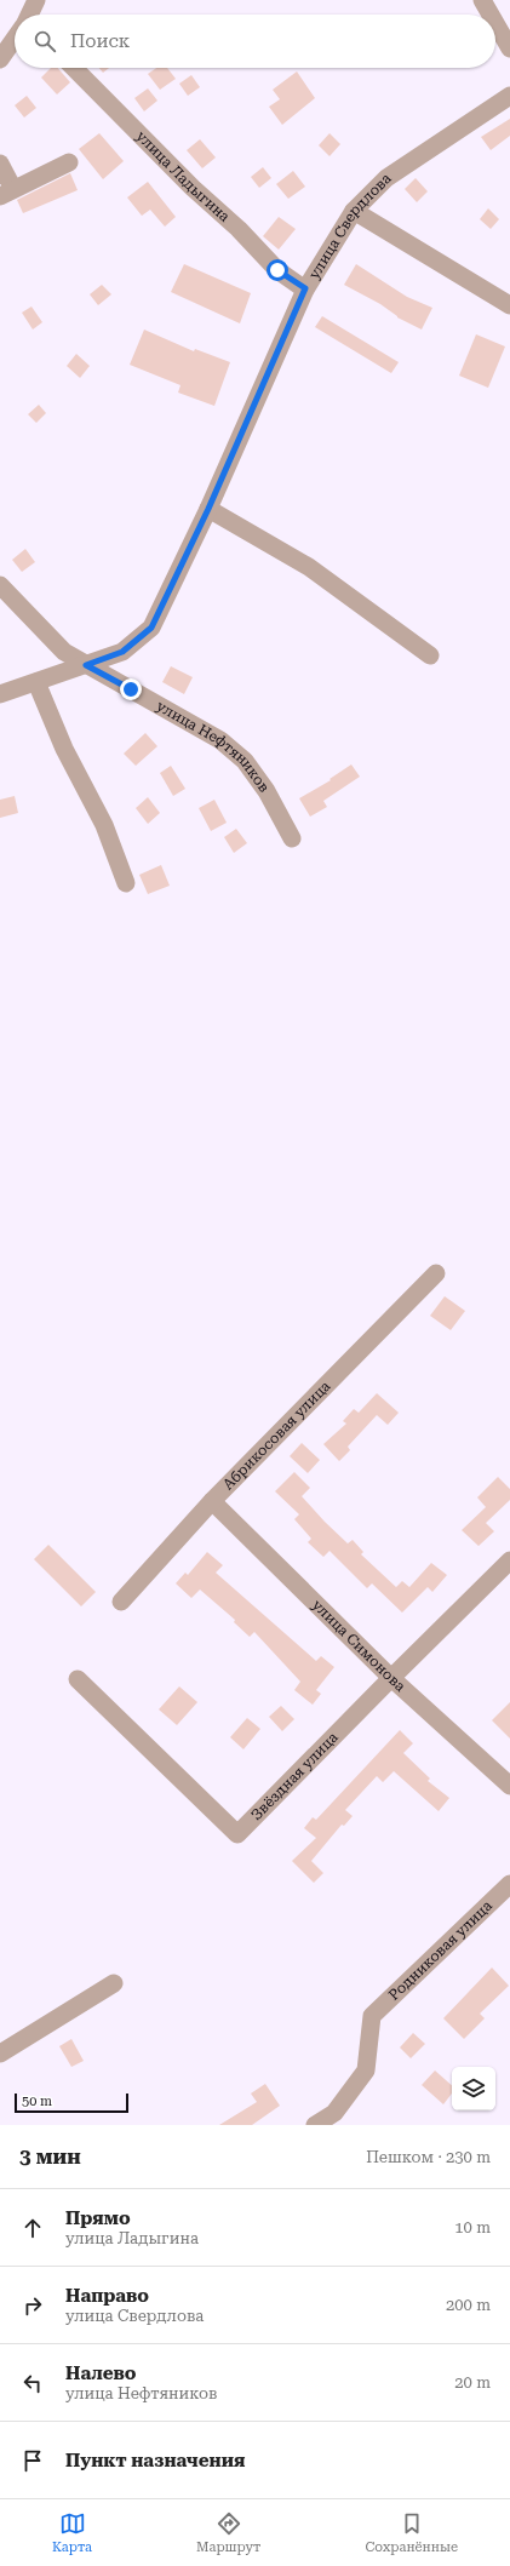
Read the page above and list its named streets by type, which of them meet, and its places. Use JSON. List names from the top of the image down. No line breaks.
{"streets":{"street":["улица Ладыгина","улица Свердлова","улица Нефтяников","Абрикосовая улица","улица Симонова","Звёздная улица","Родниковая улица"]},"crossings":[["улица Ладыгина","улица Свердлова"],["улица Свердлова","улица Нефтяников"],["Абрикосовая улица","улица Симонова"],["улица Симонова","Звёздная улица"]],"scale_bar":"50 m","page":{"search":"Поиск","scale":"50 m","heading":["3 мин","Пешком · 230 m"],"list":[["Прямо","улица Ладыгина","10 m"],["Направо","улица Свердлова","200 m"],["Налево","улица Нефтяников","20 m"],"Пункт назначения"],"nav":["Карта","Маршрут","Сохранённые"]}}
